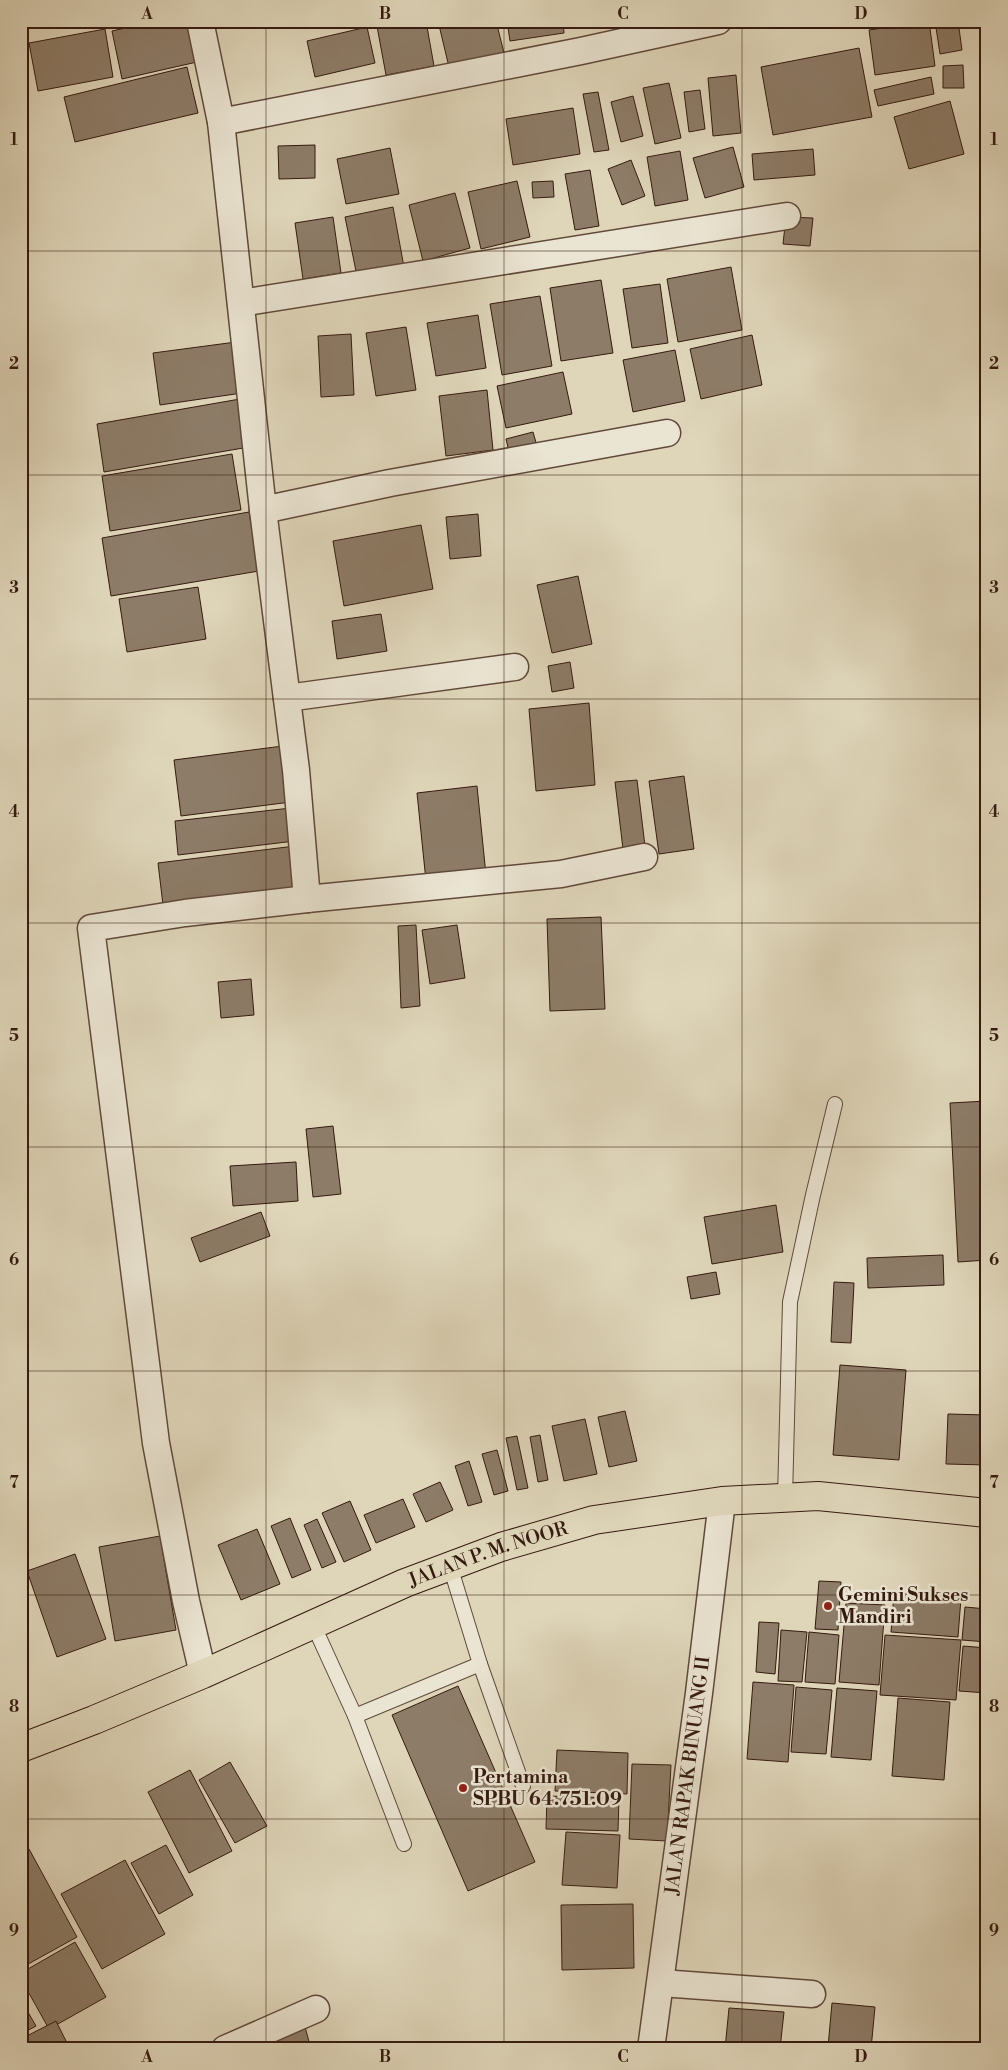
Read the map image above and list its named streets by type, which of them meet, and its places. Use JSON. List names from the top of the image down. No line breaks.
{"streets":{"highway":["JALAN P. M. NOOR"],"street":["JALAN RAPAK BINUANG II"]},"crossings":[["JALAN P. M. NOOR","JALAN RAPAK BINUANG II"]],"places":["Gemini Sukses Mandiri","Pertamina SPBU 64.751.09"],"grid":{"columns":["A","B","C","D"],"rows":["1","2","3","4","5","6","7","8","9"]}}
